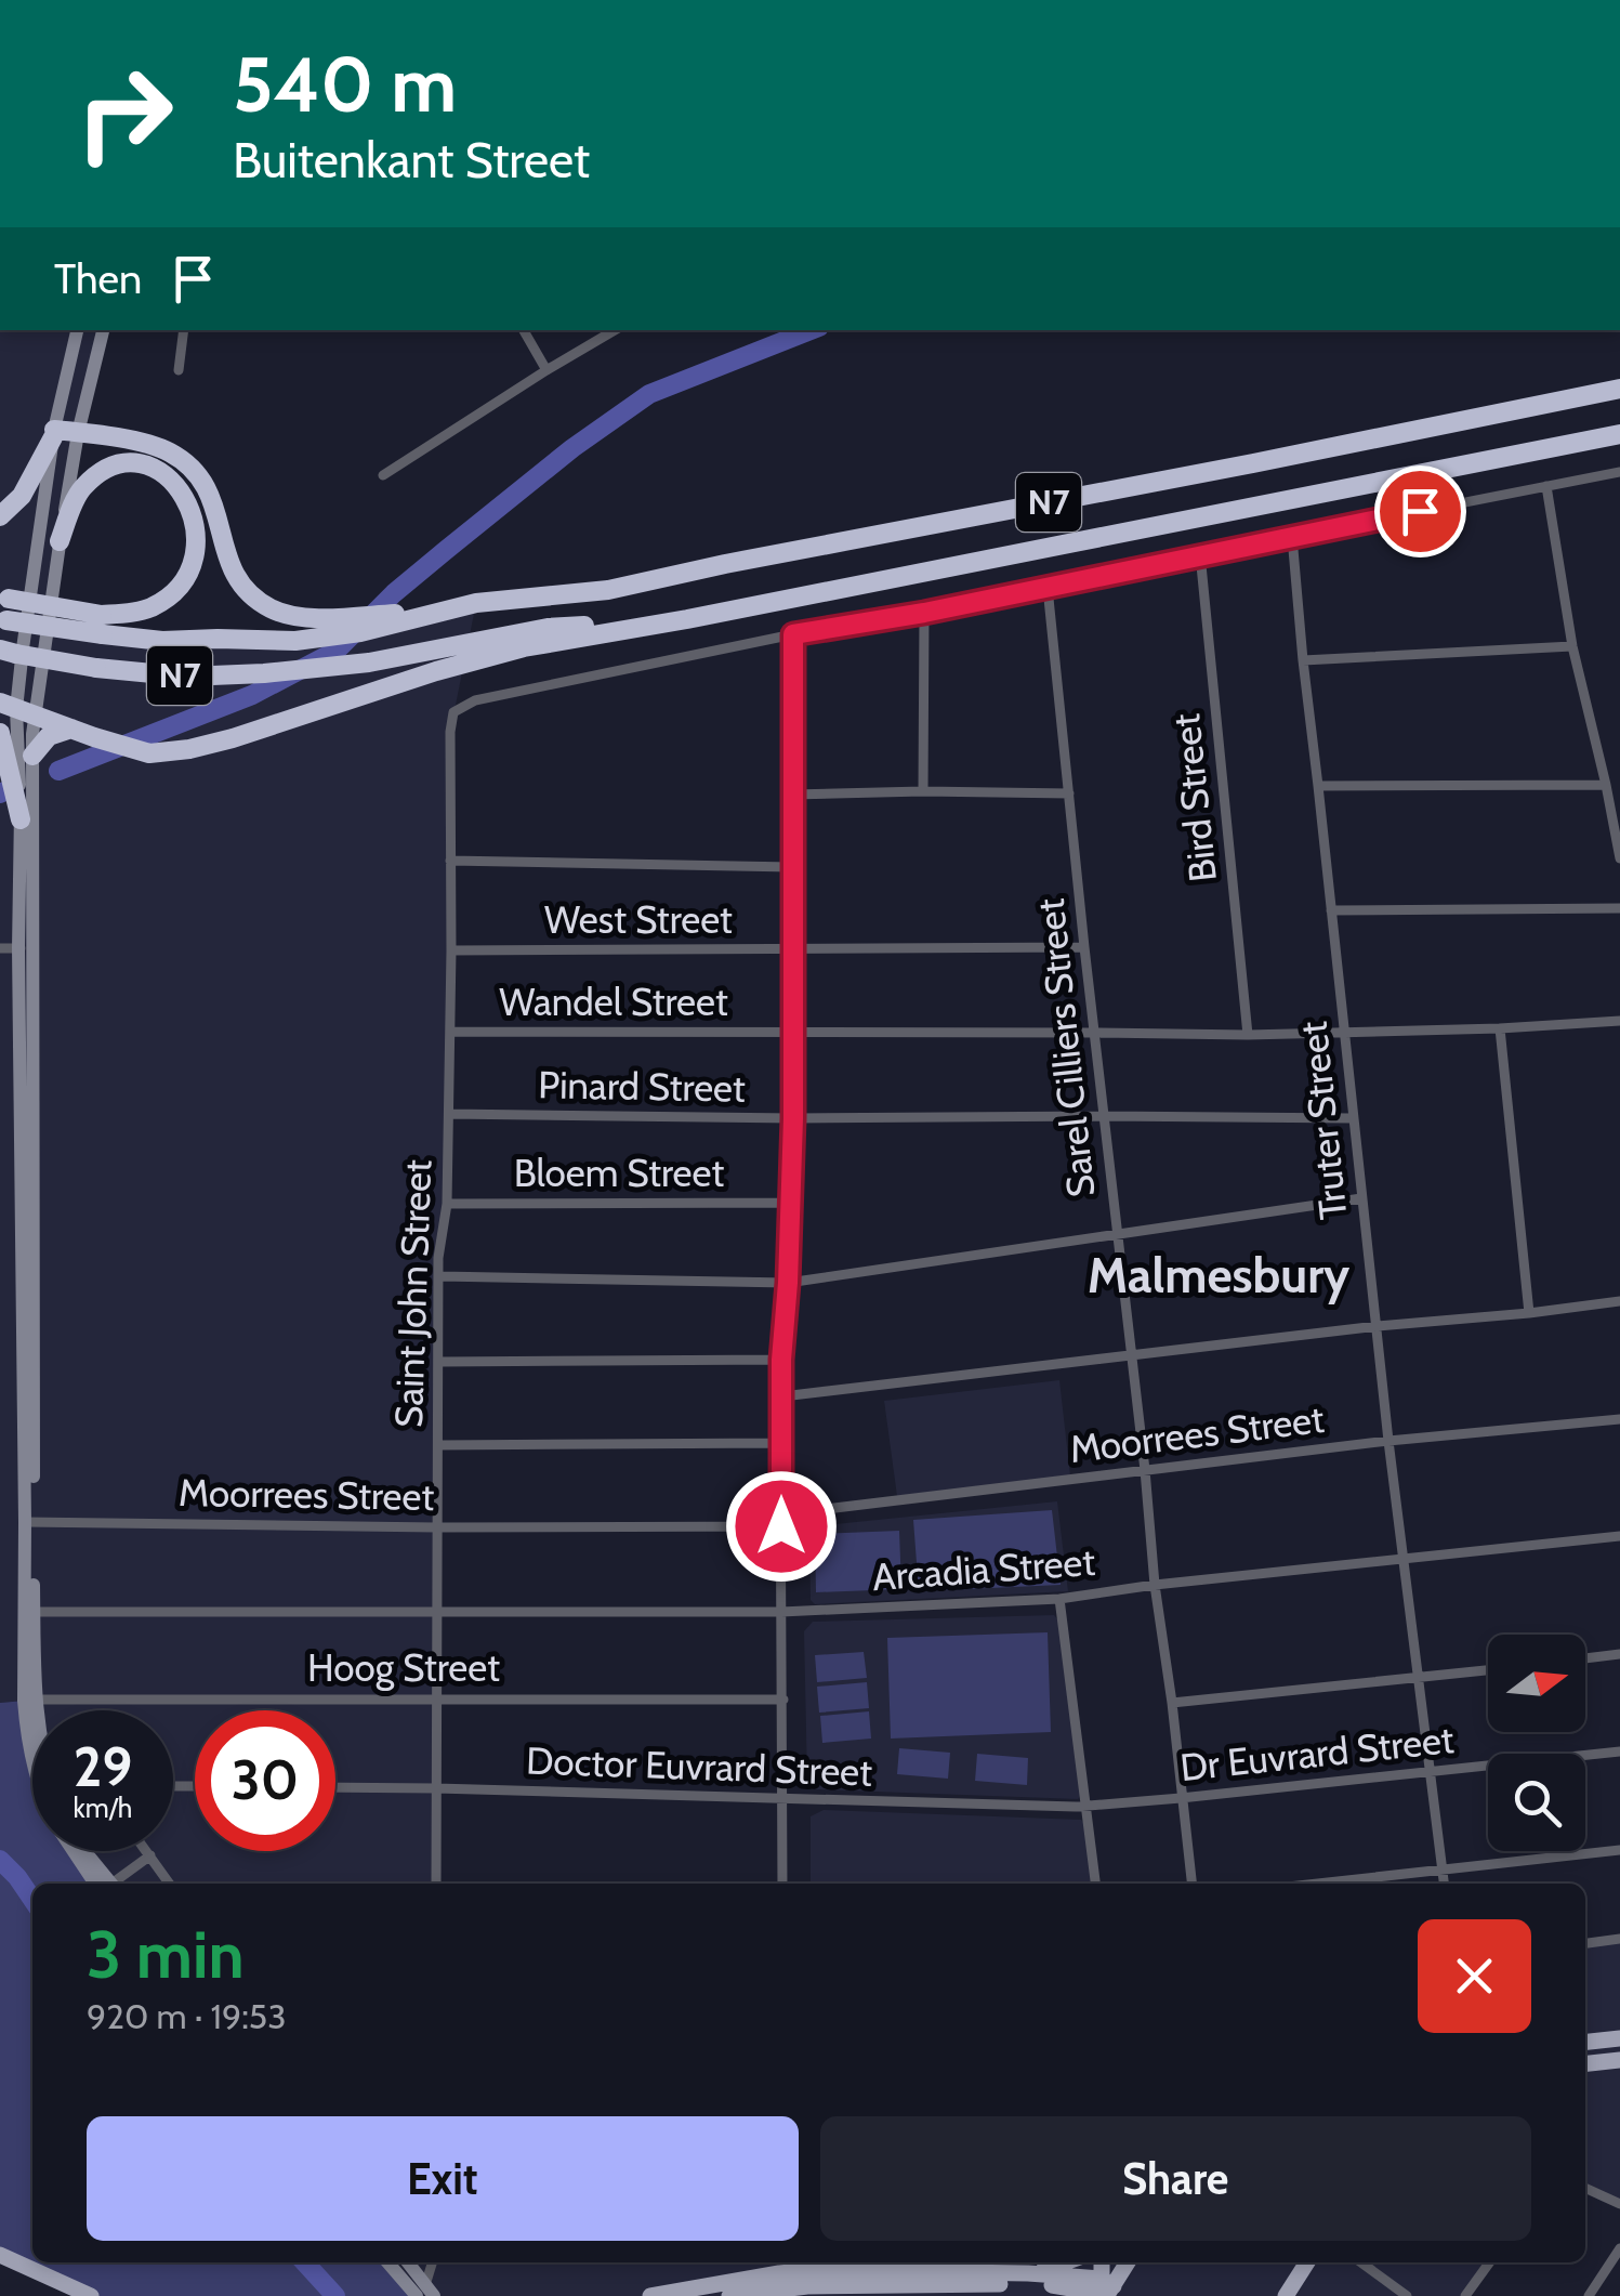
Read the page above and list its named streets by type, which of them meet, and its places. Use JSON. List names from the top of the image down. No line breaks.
{"streets":{"highway":["N7"],"street":["Bird Street","West Street","Wandel Street","Sarel Cilliers Street","Pinard Street","Truter Street","Bloem Street","Saint John Street","Moorrees Street","Arcadia Street","Hoog Street","Dr Euvrard Street","Doctor Euvrard Street"]},"crossings":[["Bird Street","Wandel Street"],["West Street","Sarel Cilliers Street"],["West Street","Saint John Street"],["Wandel Street","Sarel Cilliers Street"],["Wandel Street","Truter Street"],["Wandel Street","Saint John Street"],["Sarel Cilliers Street","Pinard Street"],["Sarel Cilliers Street","Moorrees Street"],["Sarel Cilliers Street","Arcadia Street"],["Sarel Cilliers Street","Dr Euvrard Street"],["Pinard Street","Truter Street"],["Pinard Street","Saint John Street"],["Truter Street","Moorrees Street"],["Truter Street","Arcadia Street"],["Truter Street","Dr Euvrard Street"],["Bloem Street","Saint John Street"],["Saint John Street","Moorrees Street"],["Saint John Street","Arcadia Street"],["Saint John Street","Hoog Street"],["Saint John Street","Doctor Euvrard Street"],["Dr Euvrard Street","Doctor Euvrard Street"]],"districts":["Malmesbury"],"north":"right","page":{"turn":["540 m","Buitenkant Street"],"then":"Then","speed":"29 km/h","limit":"30","heading":["3 min","920 m · 19:53"],"buttons":["Exit","Share"]}}
